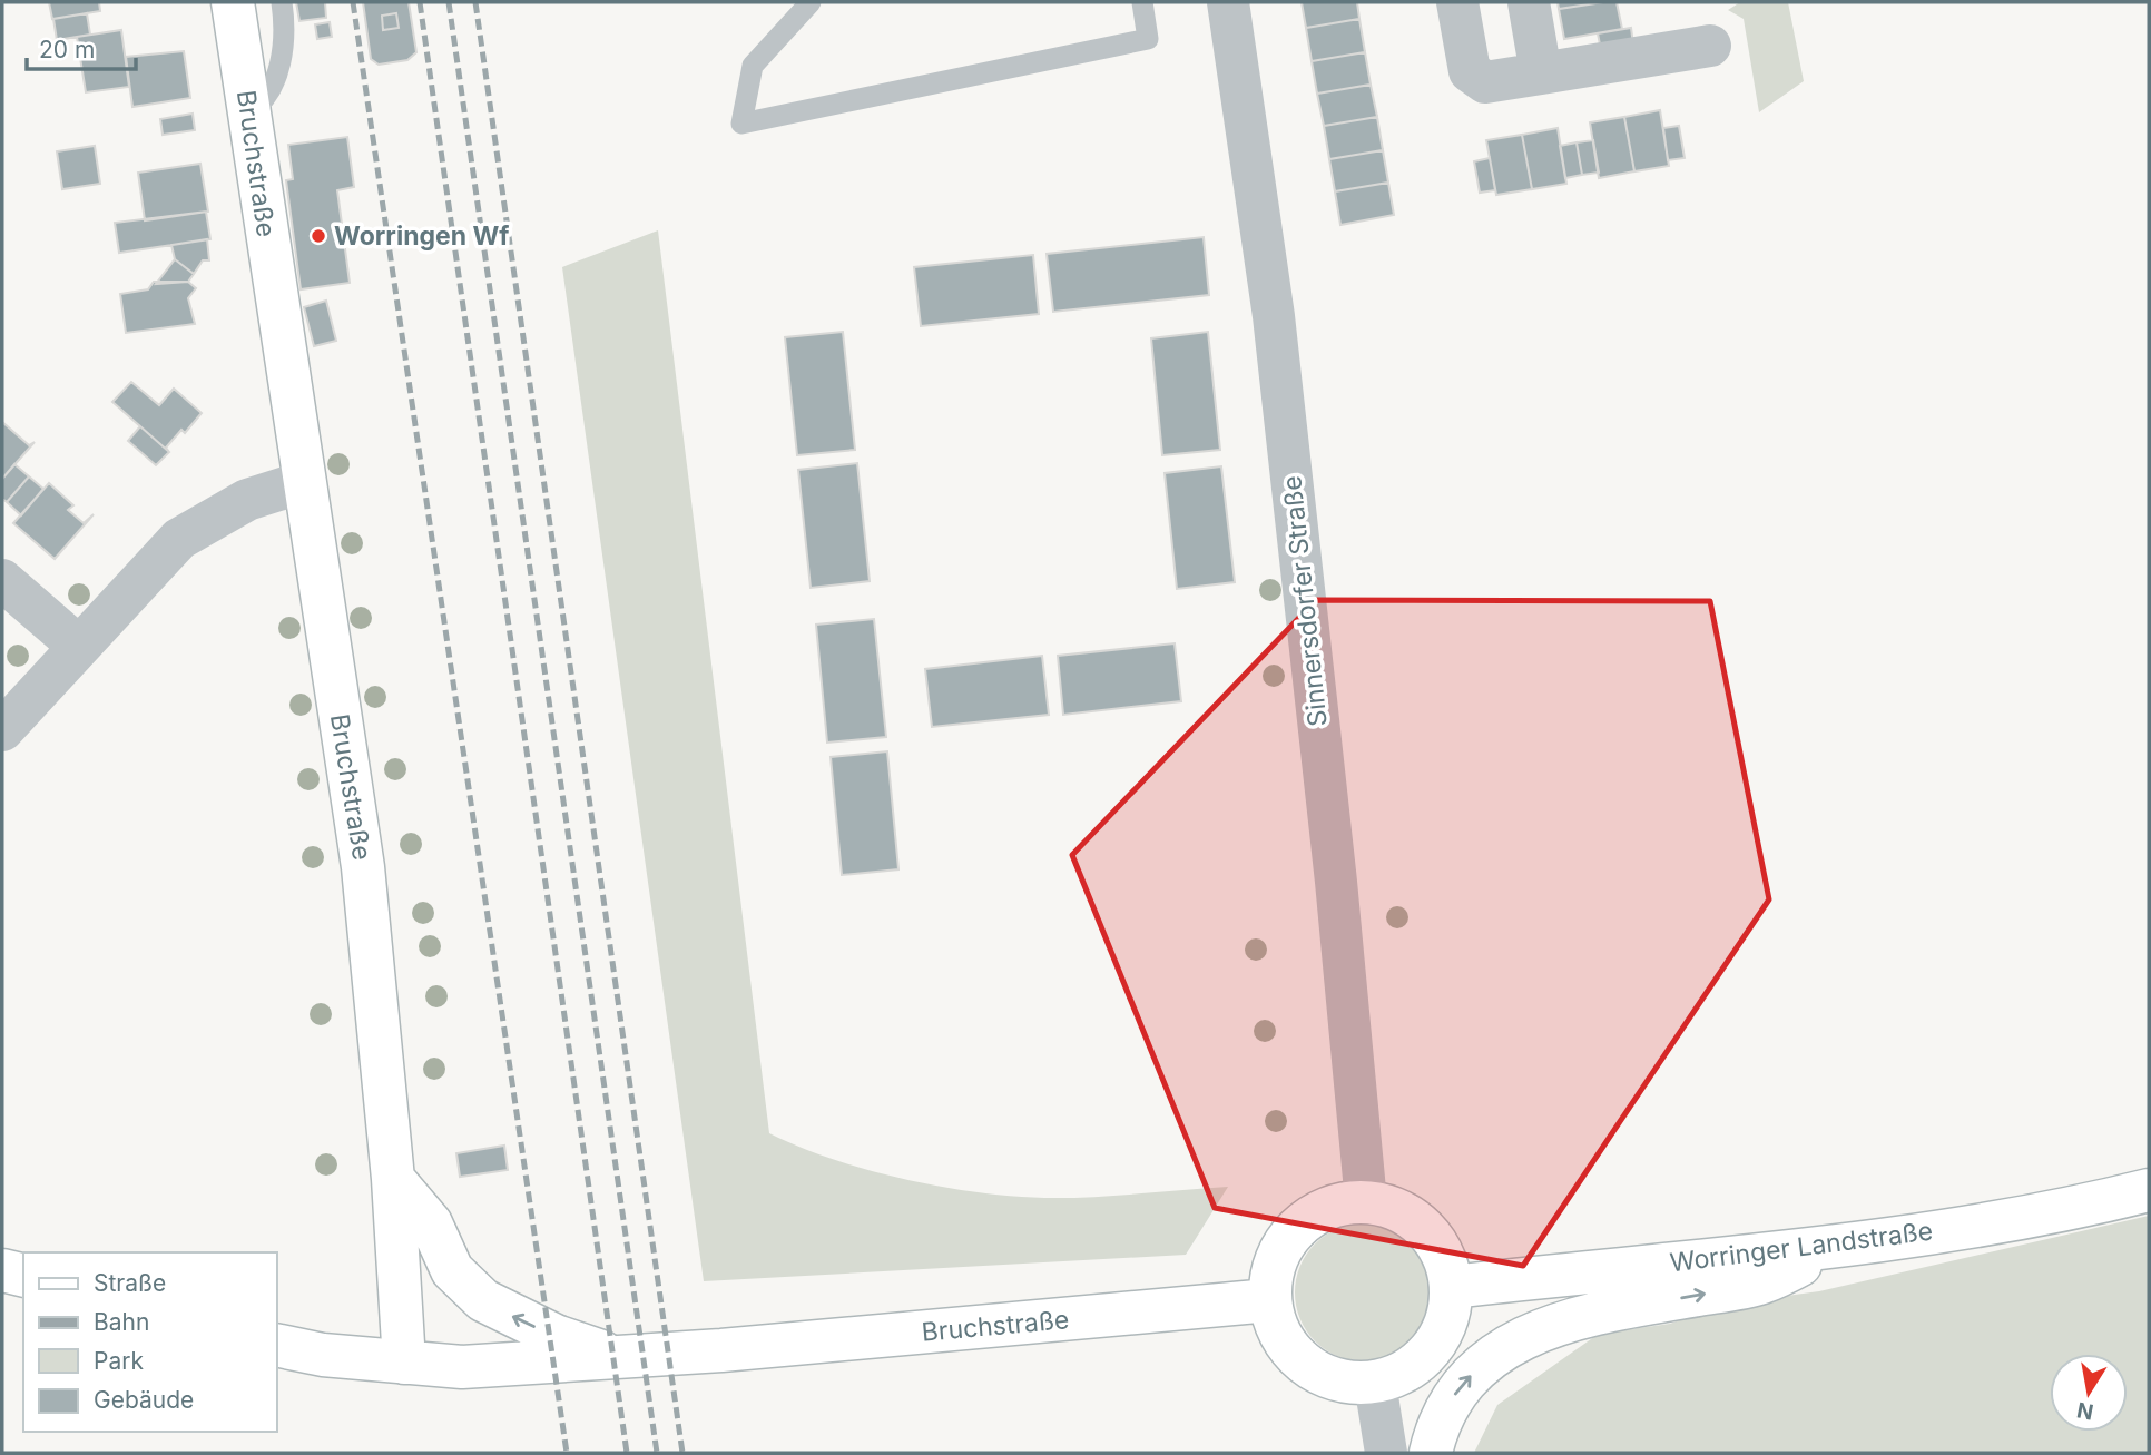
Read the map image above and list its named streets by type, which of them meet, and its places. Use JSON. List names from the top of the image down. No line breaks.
{"streets":{"main road":["Bruchstraße","Worringer Landstraße"],"street":["Sinnersdorfer Straße"]},"crossings":[["Bruchstraße","Sinnersdorfer Straße"],["Bruchstraße","Worringer Landstraße"],["Sinnersdorfer Straße","Worringer Landstraße"]],"places":["Worringen Wf"],"legend":["Straße","Bahn","Park","Gebäude"],"scale_bar":"20 m","north":"bottom"}
